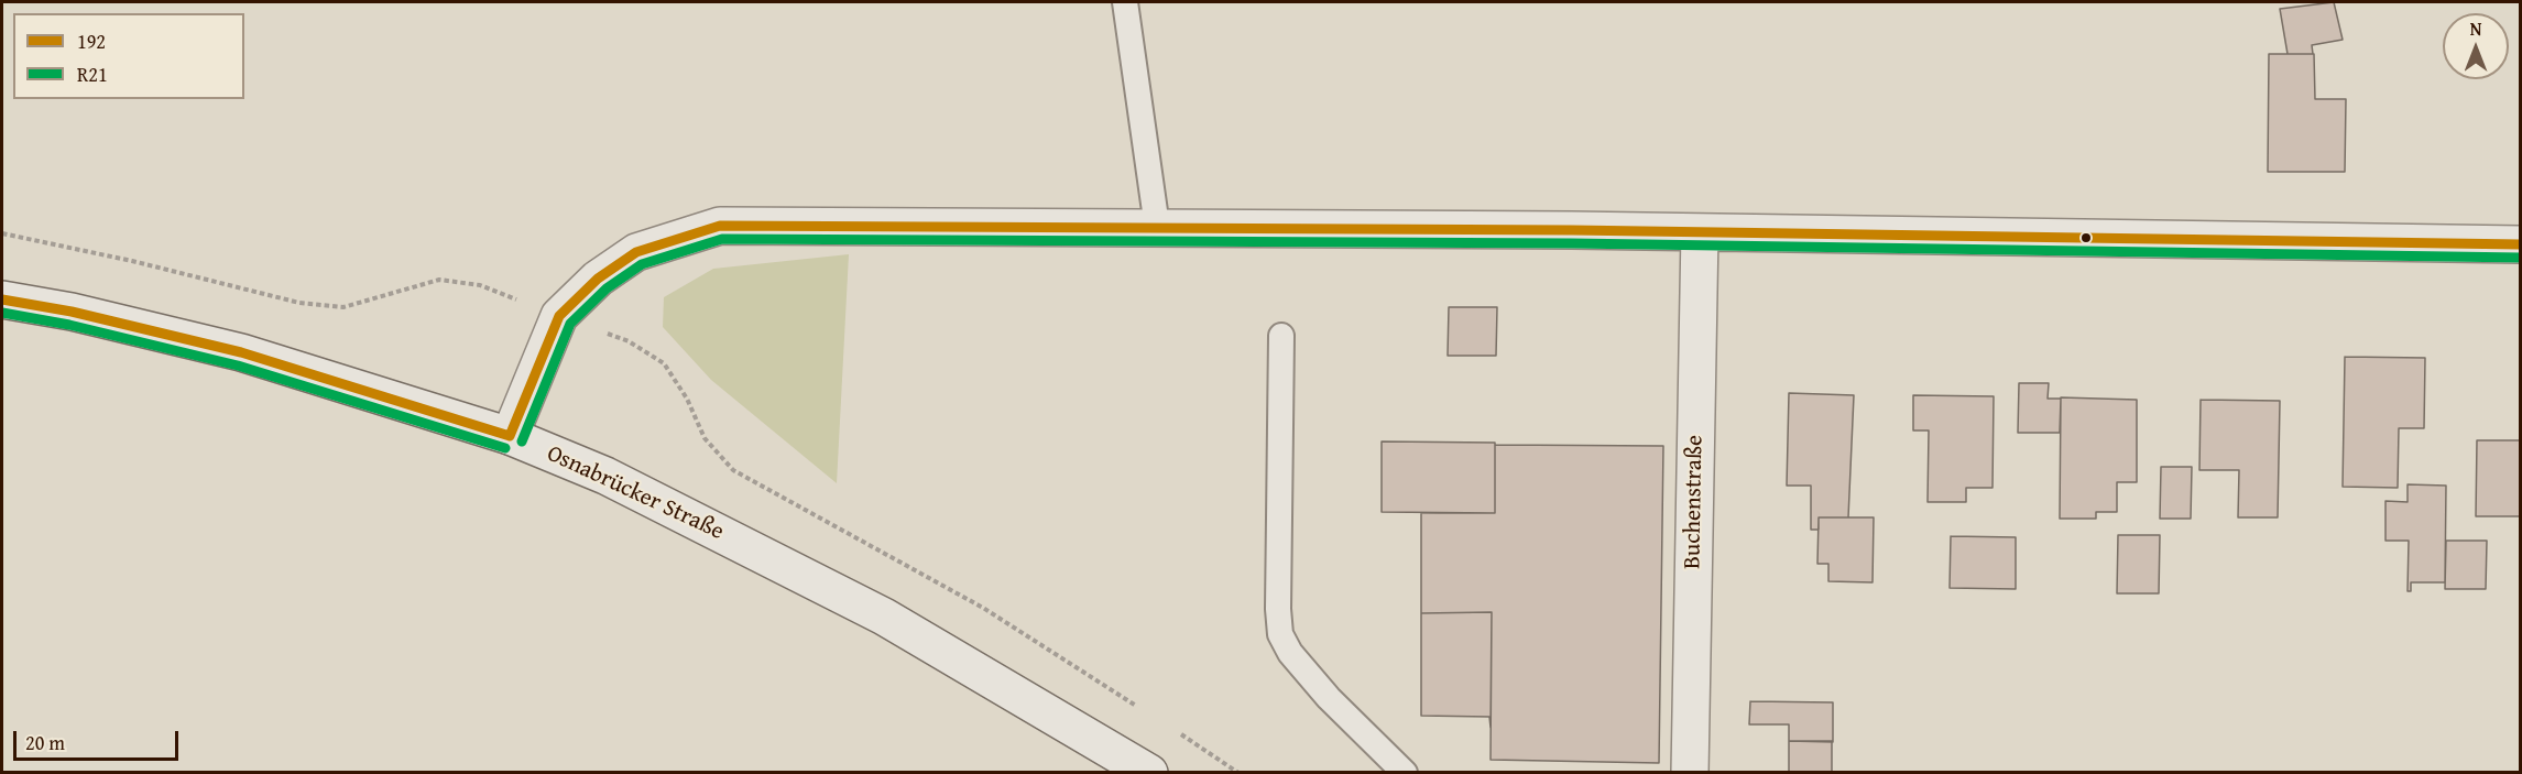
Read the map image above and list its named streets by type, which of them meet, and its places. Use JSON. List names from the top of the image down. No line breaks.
{"streets":{"street":["Osnabrücker Straße","Buchenstraße"]},"lines":["transit line 192","transit line R21"],"legend":["192","R21"],"scale_bar":"20 m","north":"top"}
